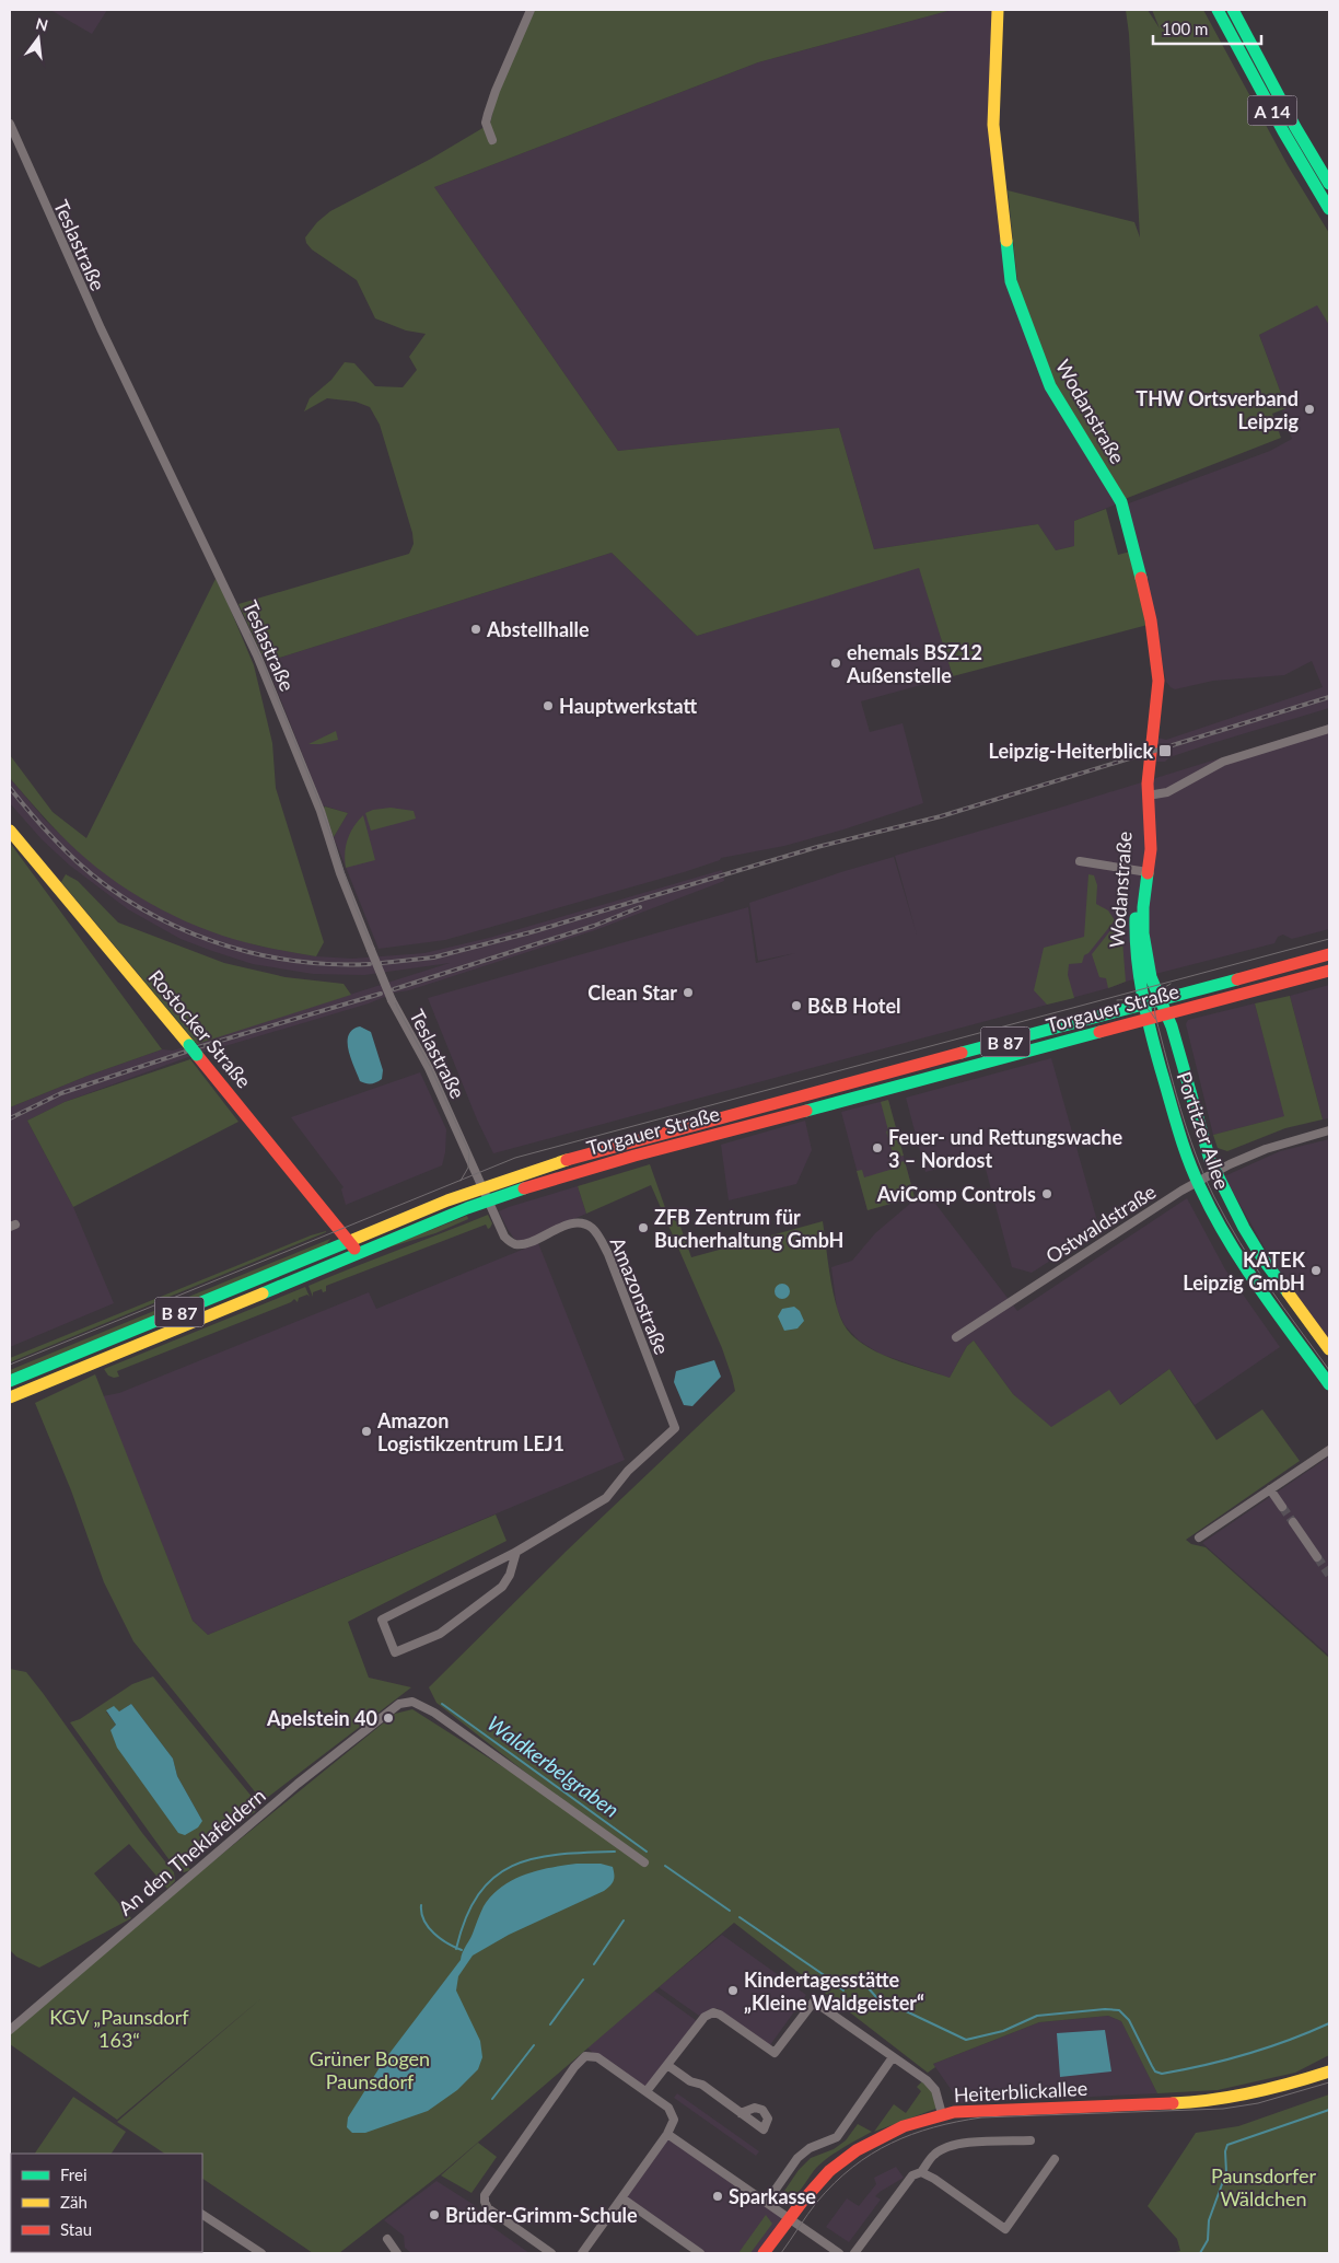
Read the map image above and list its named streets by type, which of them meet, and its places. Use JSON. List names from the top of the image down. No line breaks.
{"streets":{"main road":["A 14","Wodanstraße","Torgauer Straße","Rostocker Straße","B 87","Portitzer Allee","Heiterblickallee"],"street":["Teslastraße","Ostwaldstraße","Amazonstraße","An den Theklafeldern"]},"crossings":[["Teslastraße","Torgauer Straße"],["Teslastraße","Amazonstraße"],["Wodanstraße","Torgauer Straße"],["Wodanstraße","Portitzer Allee"],["Torgauer Straße","Rostocker Straße"],["Torgauer Straße","Portitzer Allee"],["Torgauer Straße","Amazonstraße"],["Portitzer Allee","Ostwaldstraße"]],"water":["Waldkerbelgraben"],"parks":["KGV „Paunsdorf 163“","Grüner Bogen Paunsdorf","Paunsdorfer Wäldchen"],"places":{"other":["THW Ortsverband Leipzig","Abstellhalle","ehemals BSZ12 Außenstelle","Hauptwerkstatt","Clean Star","B&B Hotel","Feuer- und Rettungswache 3 – Nordost","AviComp Controls","ZFB Zentrum für Bucherhaltung GmbH","KATEK Leipzig GmbH","Amazon Logistikzentrum LEJ1","Apelstein 40","Kindertagesstätte „Kleine Waldgeister“","Sparkasse","Brüder-Grimm-Schule"],"transit":["Leipzig-Heiterblick"]},"legend":["Frei","Zäh","Stau"],"scale_bar":"100 m","north":"top"}
